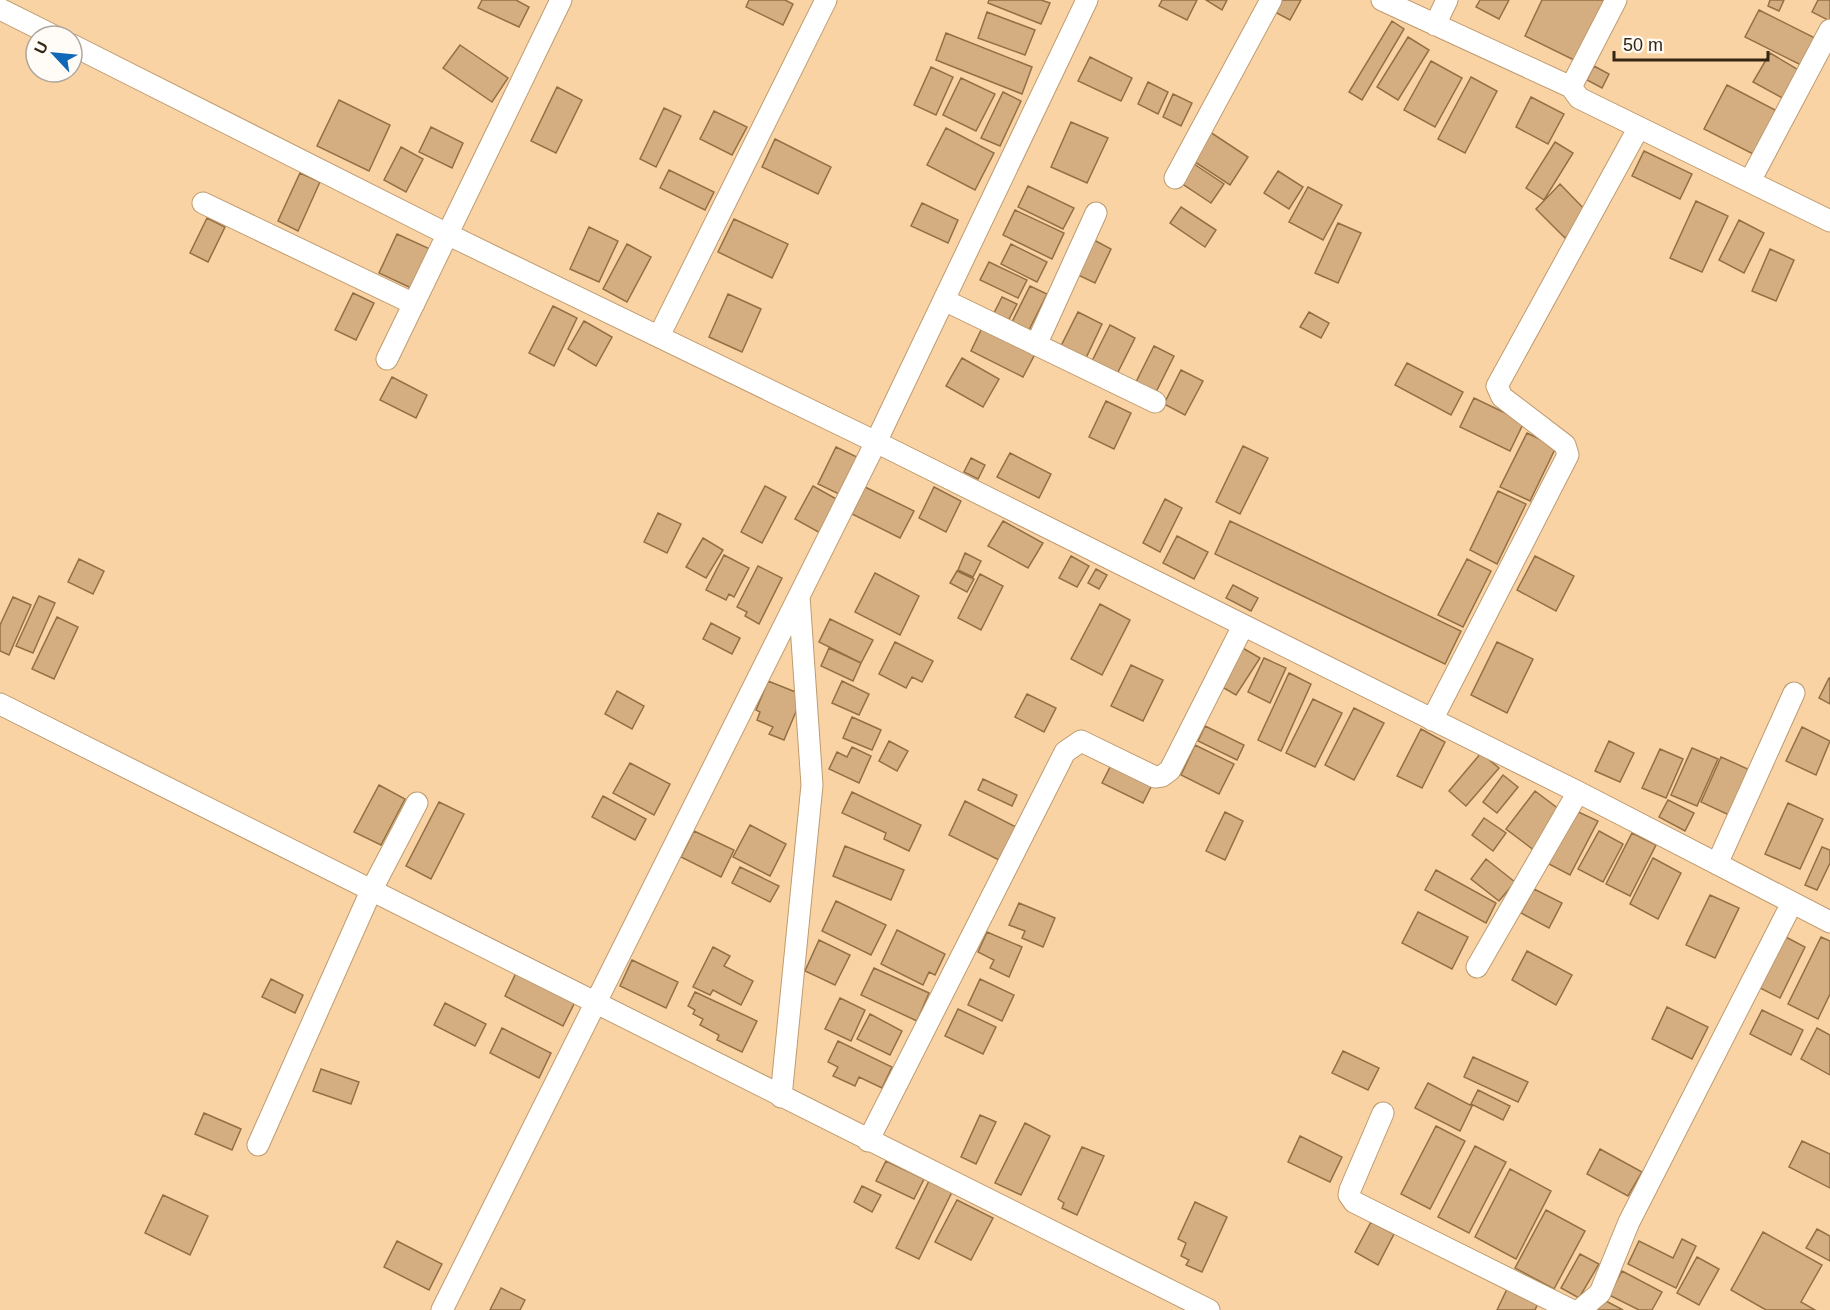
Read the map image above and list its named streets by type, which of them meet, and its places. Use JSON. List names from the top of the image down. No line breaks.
{"scale_bar":"50 m","north":"top left"}
